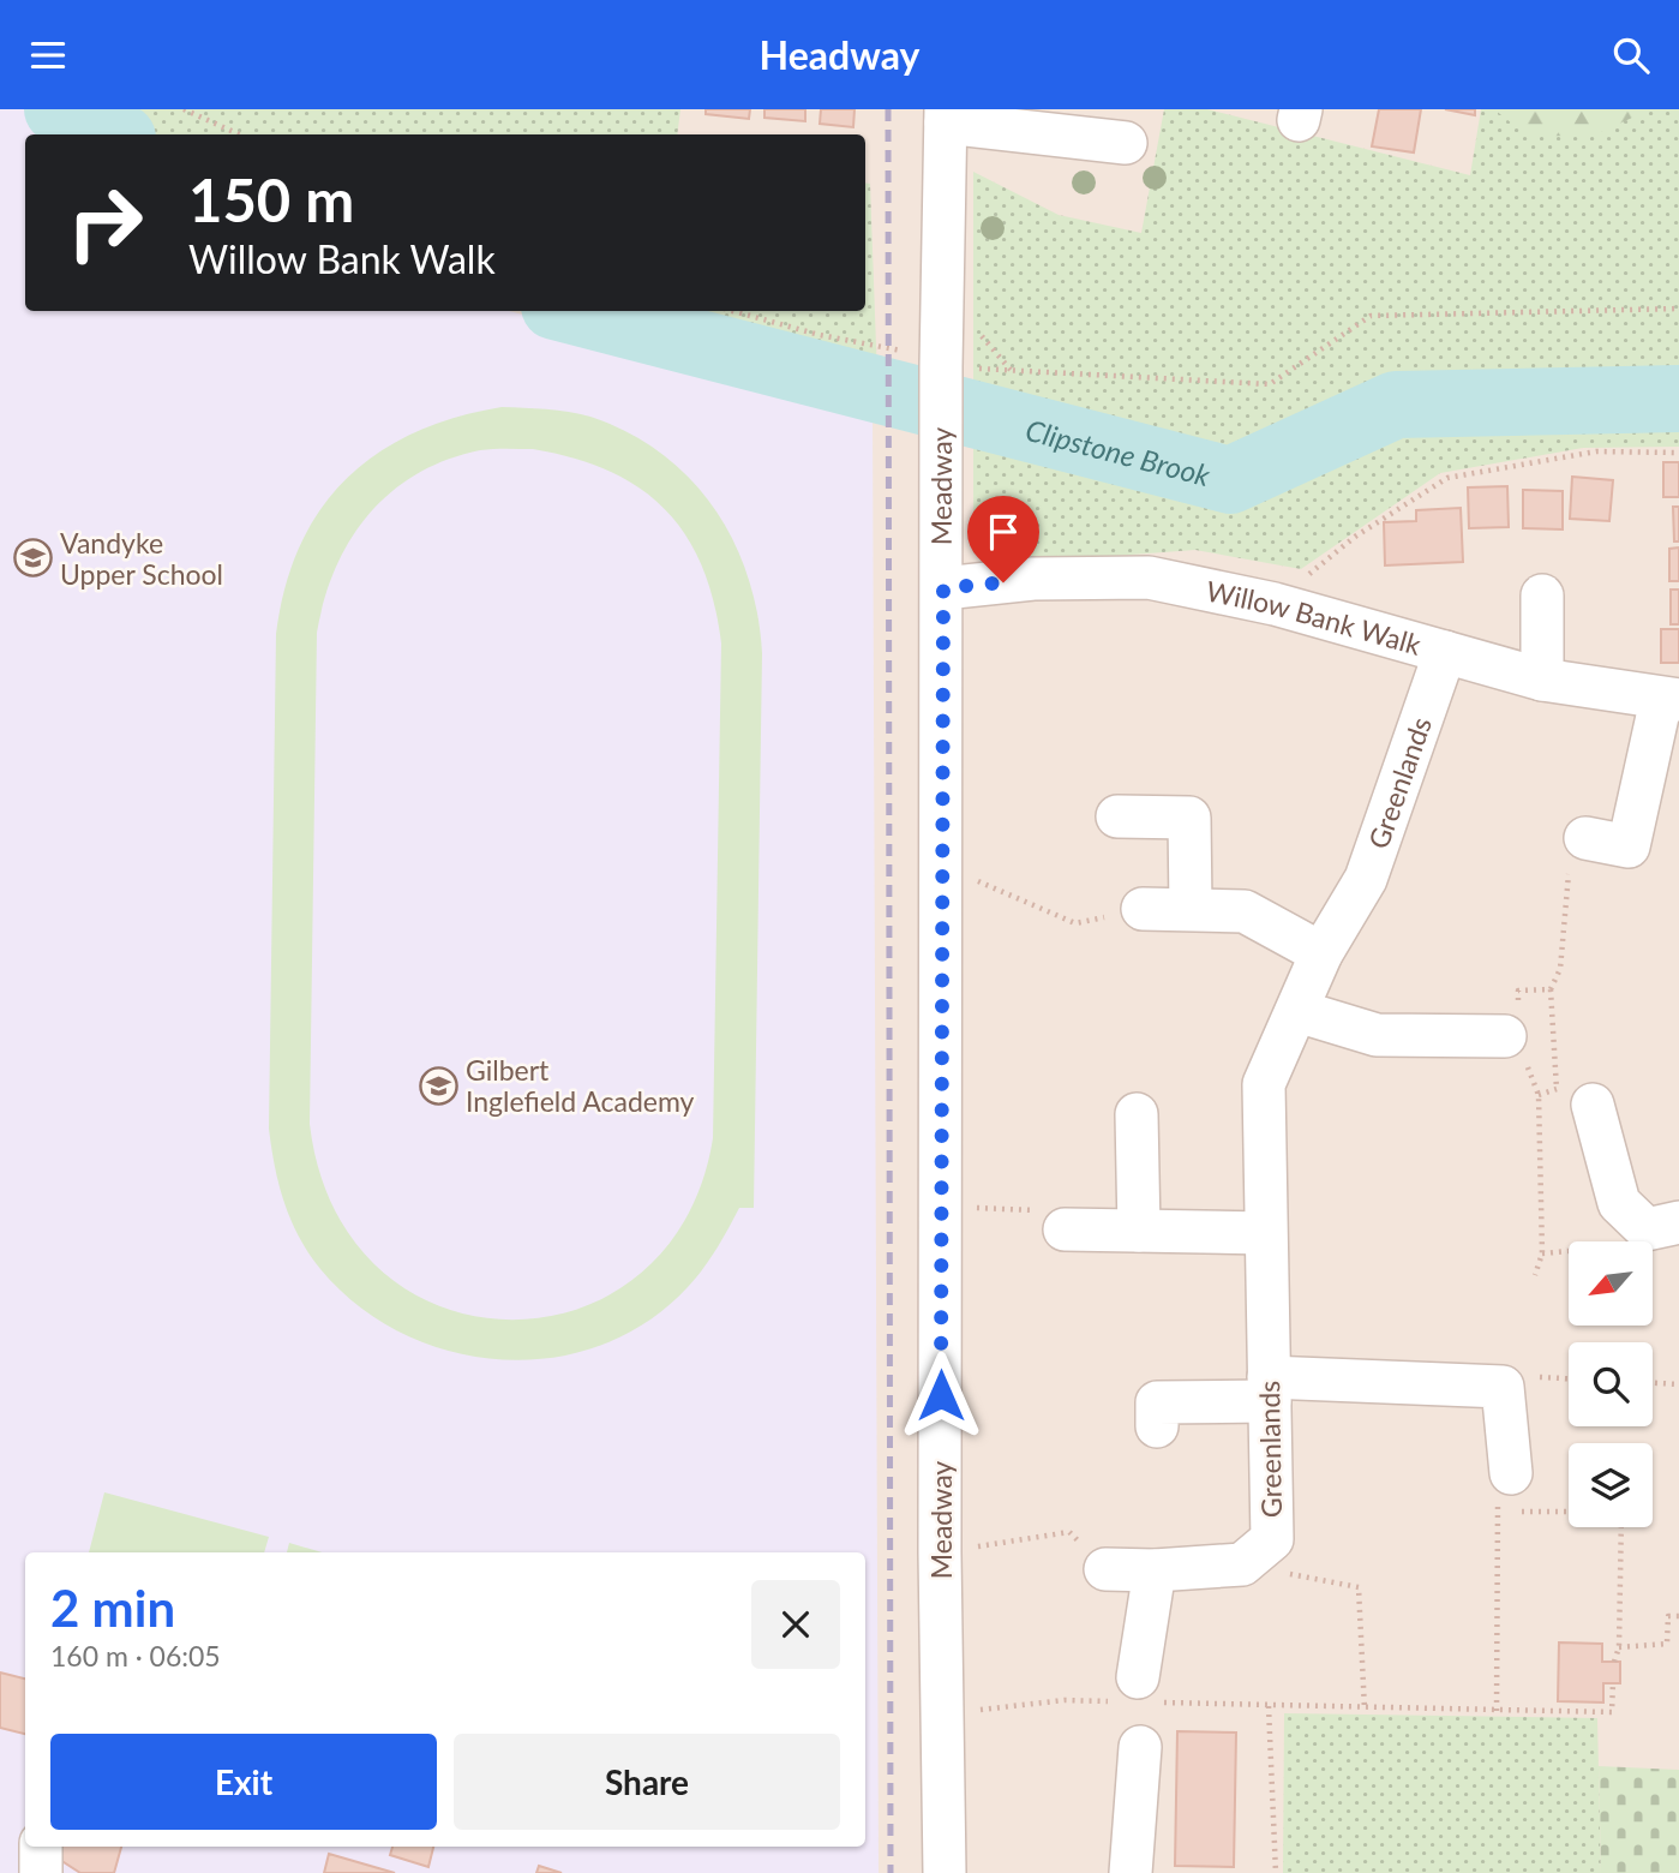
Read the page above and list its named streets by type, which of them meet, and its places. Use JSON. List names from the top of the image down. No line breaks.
{"streets":{"street":["Meadway","Willow Bank Walk","Greenlands"]},"crossings":[["Meadway","Willow Bank Walk"],["Willow Bank Walk","Greenlands"]],"water":["Clipstone Brook"],"places":{"school or university":["Vandyke Upper School","Gilbert Inglefield Academy"]},"north":"bottom left","page":{"header":"Headway","turn":["150 m","Willow Bank Walk"],"heading":["2 min","160 m · 06:05"],"buttons":["Exit","Share"]}}
